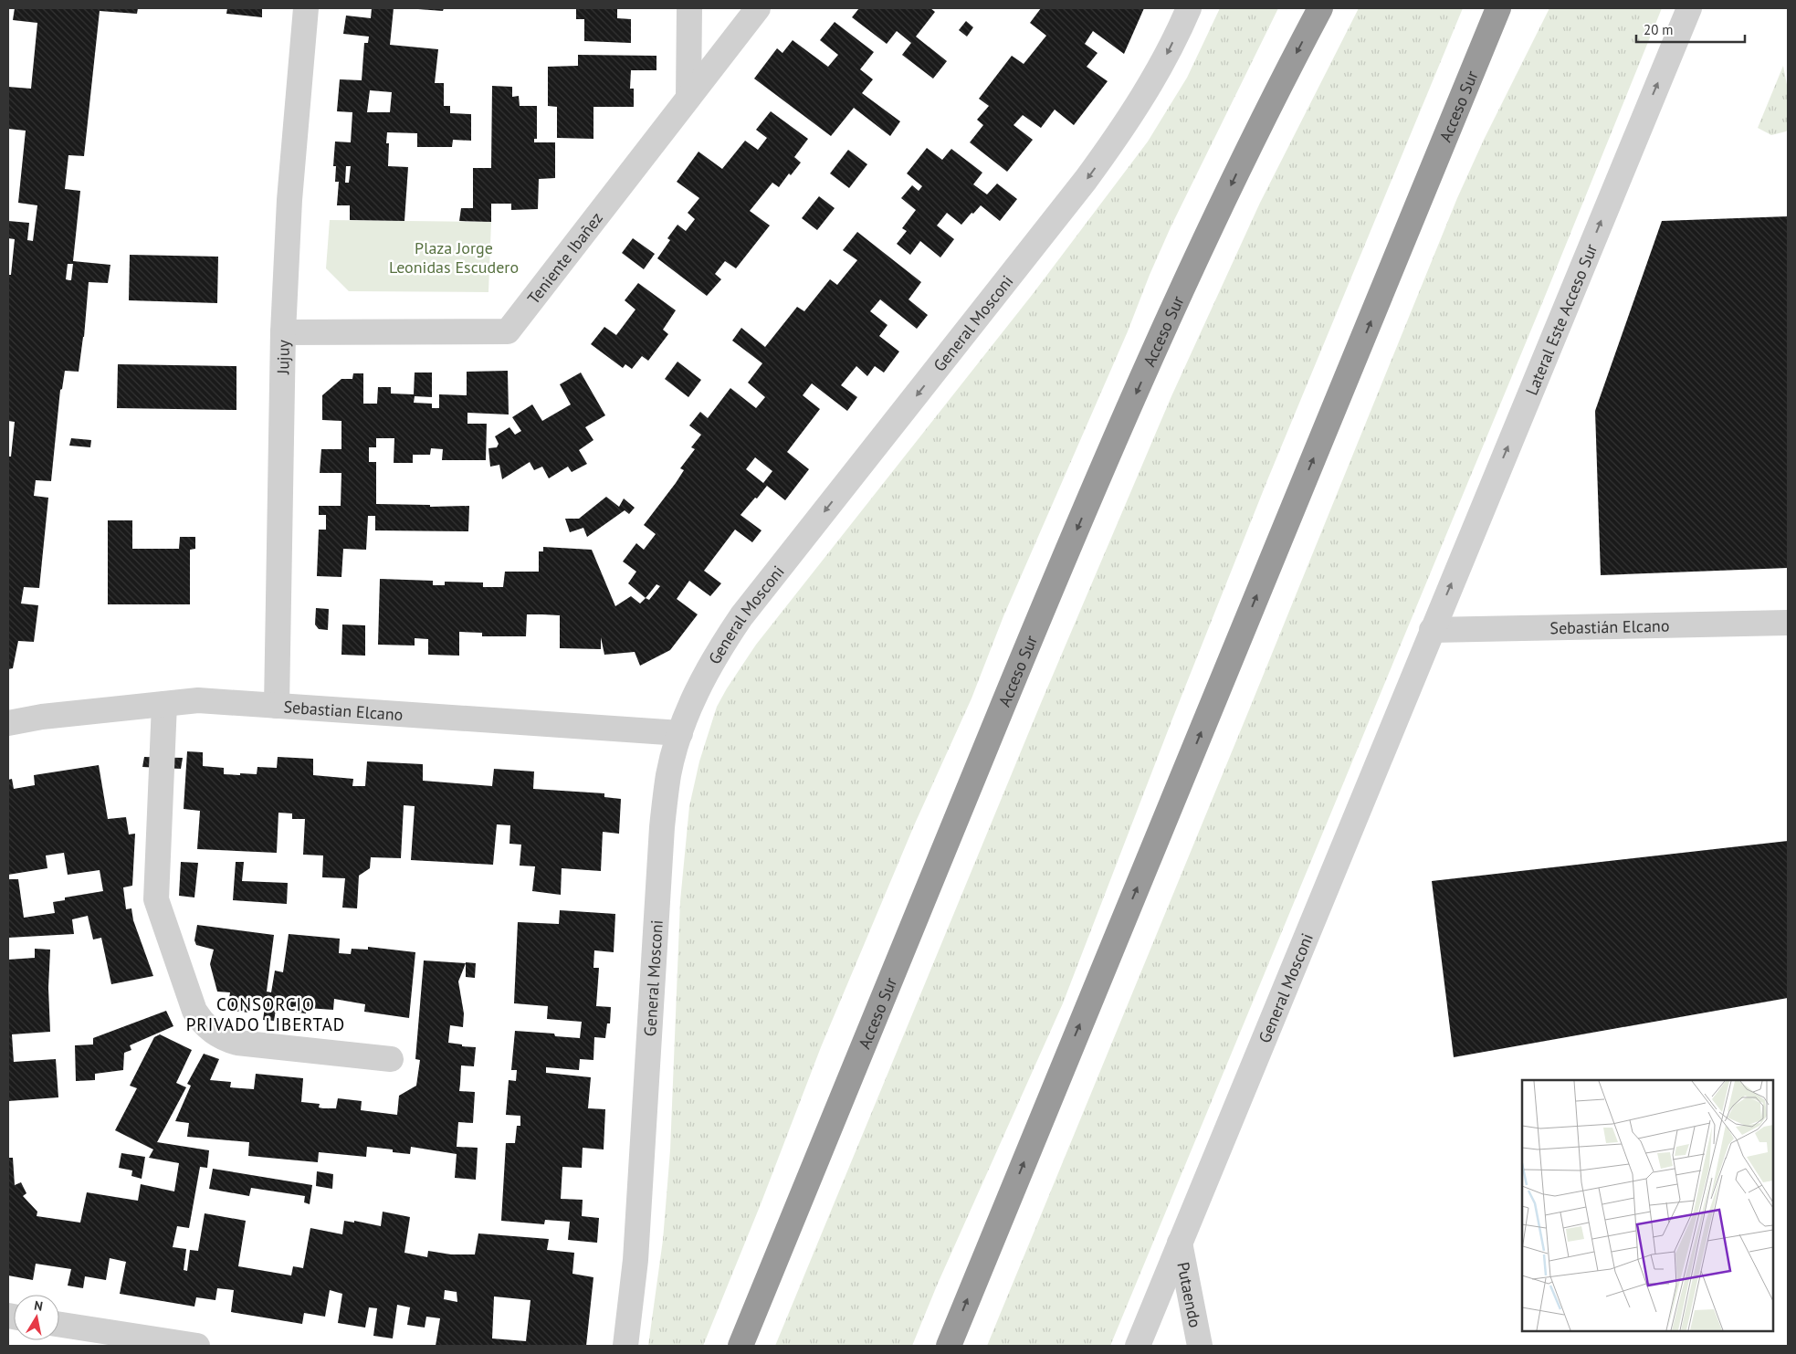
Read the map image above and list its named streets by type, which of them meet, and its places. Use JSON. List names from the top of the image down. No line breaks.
{"streets":{"highway":["Acceso Sur"],"street":["Teniente Ibañez","Lateral Este Acceso Sur","General Mosconi","Jujuy","Sebastián Elcano","Sebastian Elcano","Putaendo"]},"crossings":[["Teniente Ibañez","Jujuy"],["Lateral Este Acceso Sur","General Mosconi"],["Lateral Este Acceso Sur","Sebastián Elcano"],["General Mosconi","Sebastián Elcano"],["General Mosconi","Sebastian Elcano"],["General Mosconi","Putaendo"],["Jujuy","Sebastian Elcano"]],"one_way":["Lateral Este Acceso Sur","General Mosconi"],"districts":["CONSORCIO PRIVADO LIBERTAD"],"parks":["Plaza Jorge Leonidas Escudero"],"scale_bar":"20 m","north":"top"}
